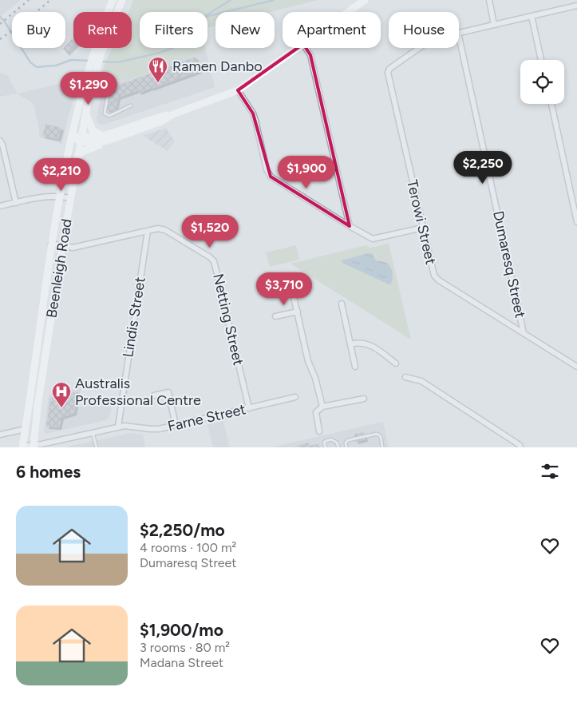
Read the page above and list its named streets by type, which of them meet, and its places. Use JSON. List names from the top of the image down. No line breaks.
{"streets":{"main road":["Beenleigh Road"],"street":["Terowi Street","Dumaresq Street","Lindis Street","Netting Street","Farne Street"]},"crossings":[["Terowi Street","Dumaresq Street"],["Beenleigh Road","Netting Street"],["Beenleigh Road","Farne Street"],["Lindis Street","Netting Street"],["Lindis Street","Farne Street"],["Netting Street","Farne Street"]],"places":{"restaurant":["Ramen Danbo"],"hospital":["Australis Professional Centre"]},"page":{"chip":["Buy","Rent","Filters","New","Apartment","House"],"price":["$1,290","$2,250","$1,900","$2,210","$1,520","$3,710"],"heading":"6 homes","list":[{"name":"$2,250/mo","note":"4 rooms · 100 m² · Dumaresq Street"},{"name":"$1,900/mo","note":"3 rooms · 80 m² · Madana Street"}]}}
